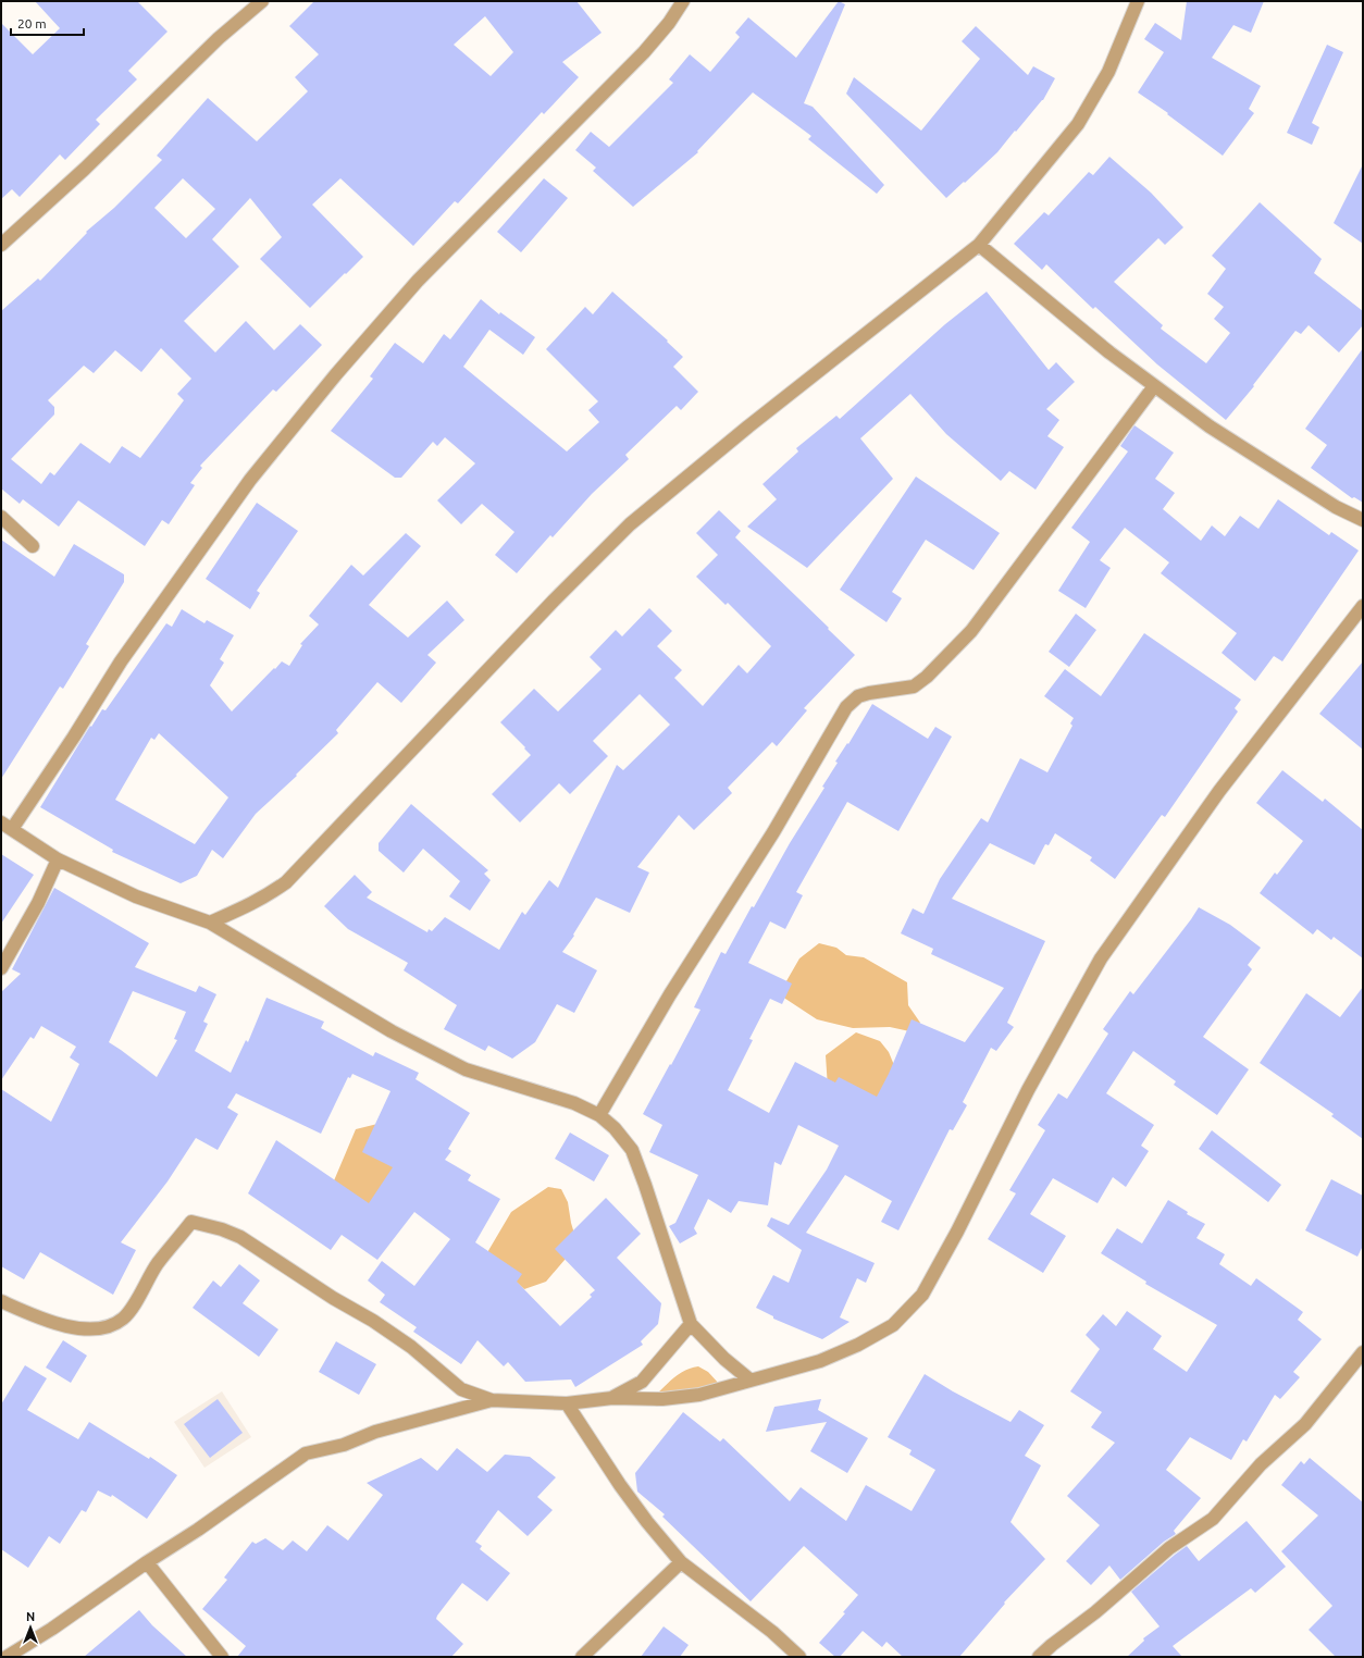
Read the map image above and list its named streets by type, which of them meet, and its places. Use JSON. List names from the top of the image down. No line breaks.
{"scale_bar":"20 m","north":"top"}
